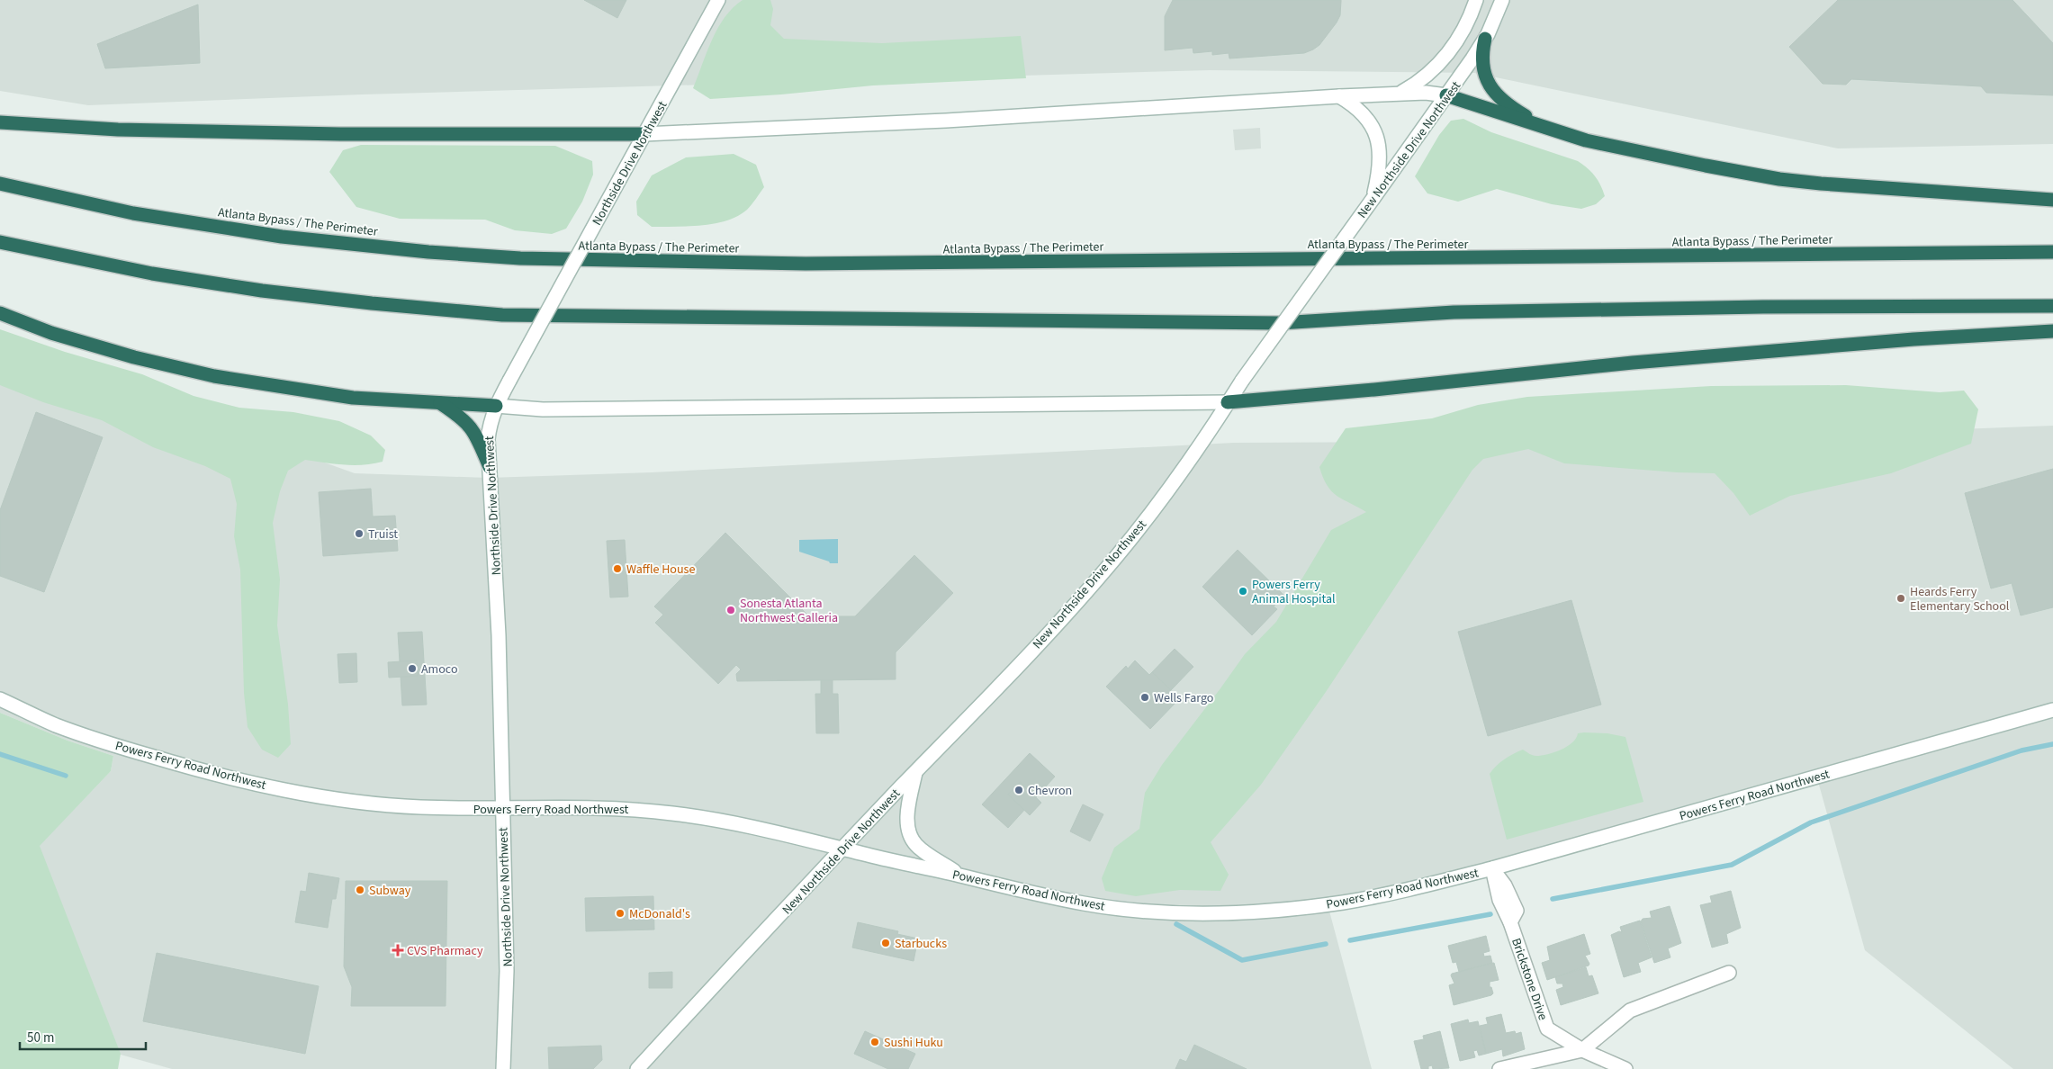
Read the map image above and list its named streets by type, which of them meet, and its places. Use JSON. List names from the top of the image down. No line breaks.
{"streets":{"highway":["Atlanta Bypass / The Perimeter"],"main road":["New Northside Drive Northwest","Northside Drive Northwest","Powers Ferry Road Northwest","Brickstone Drive"]},"crossings":[["New Northside Drive Northwest","Powers Ferry Road Northwest"],["Northside Drive Northwest","Powers Ferry Road Northwest"],["Powers Ferry Road Northwest","Brickstone Drive"]],"places":{"other":["Truist","Waffle House","Powers Ferry Animal Hospital","Heards Ferry Elementary School","Sonesta Atlanta Northwest Galleria","Amoco","Wells Fargo","Chevron","Subway","McDonald's","Starbucks","Sushi Huku"],"health":["CVS Pharmacy"]},"scale_bar":"50 m"}
